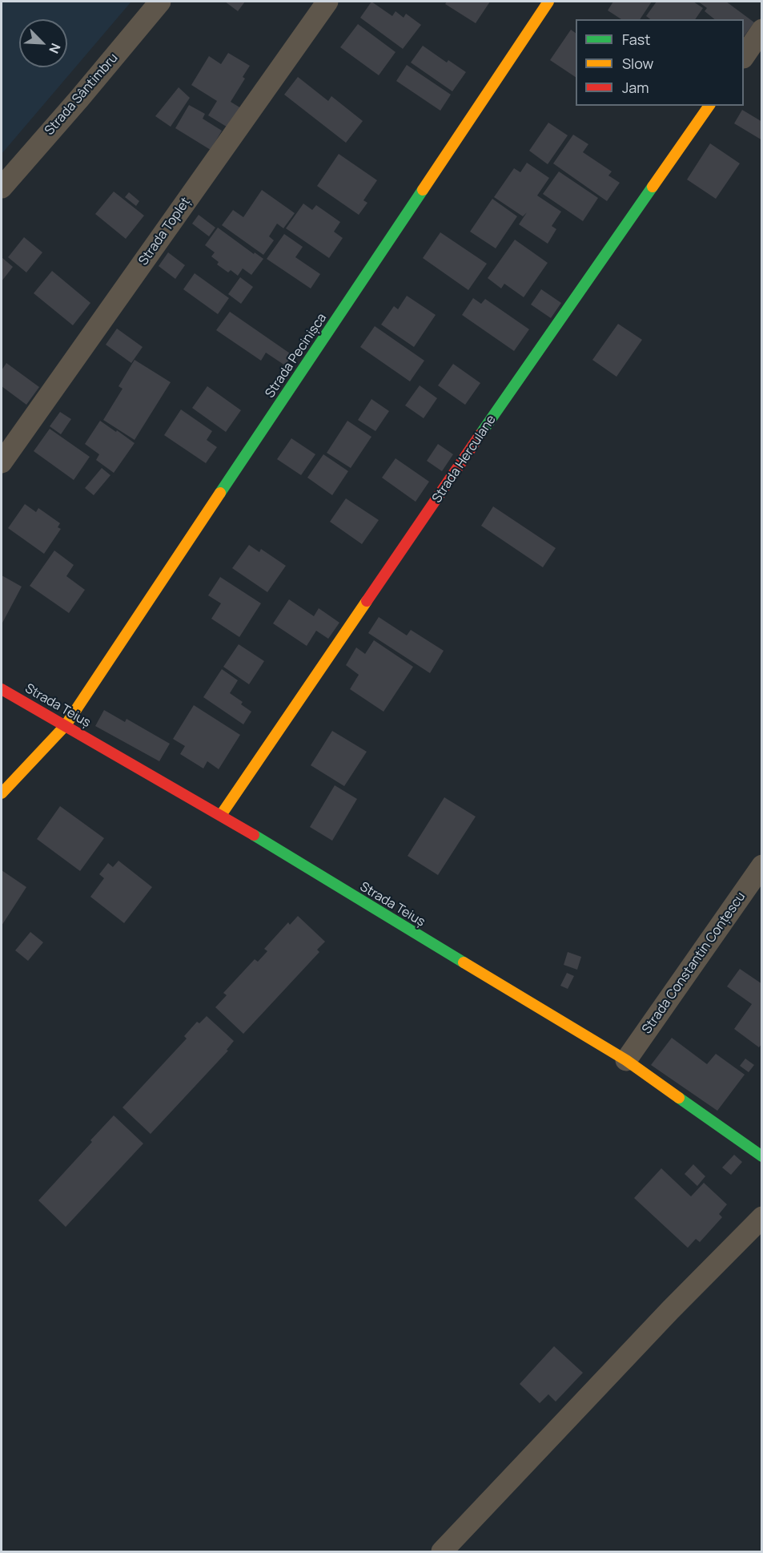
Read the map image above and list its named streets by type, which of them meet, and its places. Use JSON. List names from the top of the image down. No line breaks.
{"streets":{"street":["Strada Sântimbru","Strada Topleț","Strada Pecinișca","Strada Herculane","Strada Teiuș","Strada Constantin Conțescu"]},"crossings":[["Strada Pecinișca","Strada Teiuș"],["Strada Herculane","Strada Teiuș"],["Strada Teiuș","Strada Constantin Conțescu"]],"legend":["Fast","Slow","Jam"],"north":"bottom right"}
